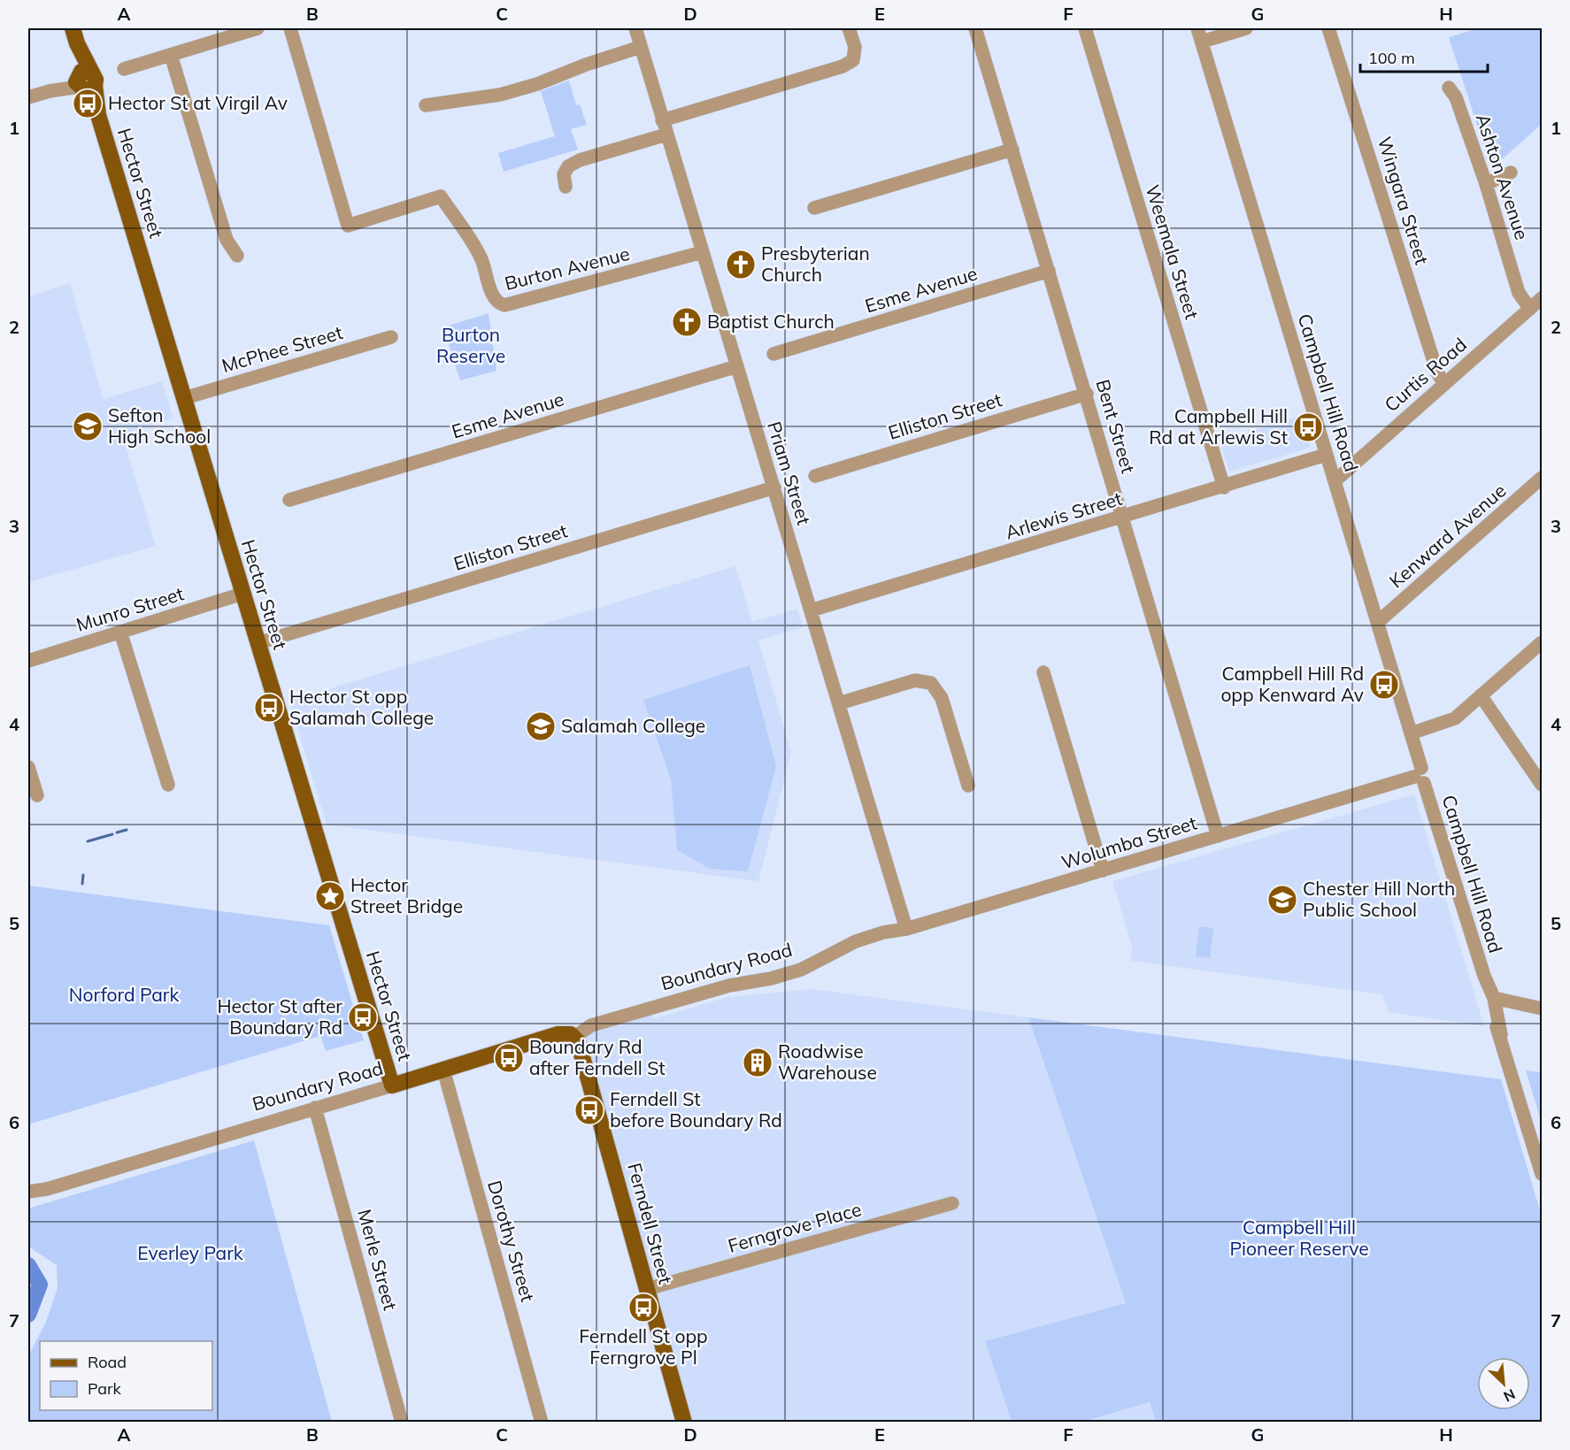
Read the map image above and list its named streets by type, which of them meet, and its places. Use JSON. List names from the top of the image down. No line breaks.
{"streets":{"main road":["Hector Street","Boundary Road","Ferndell Street"],"street":["Ashton Avenue","Wingara Street","Weemala Street","Burton Avenue","Esme Avenue","McPhee Street","Curtis Road","Campbell Hill Road","Elliston Street","Bent Street","Priam Street","Arlewis Street","Kenward Avenue","Munro Street","Wolumba Street","Ferngrove Place","Dorothy Street","Merle Street"]},"crossings":[["Ashton Avenue","Curtis Road"],["Hector Street","McPhee Street"],["Hector Street","Elliston Street"],["Hector Street","Munro Street"],["Hector Street","Boundary Road"],["Wingara Street","Curtis Road"],["Weemala Street","Arlewis Street"],["Burton Avenue","Priam Street"],["Esme Avenue","Bent Street"],["Esme Avenue","Priam Street"],["Curtis Road","Campbell Hill Road"],["Campbell Hill Road","Arlewis Street"],["Campbell Hill Road","Kenward Avenue"],["Campbell Hill Road","Wolumba Street"],["Elliston Street","Bent Street"],["Elliston Street","Priam Street"],["Bent Street","Arlewis Street"],["Bent Street","Wolumba Street"],["Priam Street","Arlewis Street"],["Priam Street","Wolumba Street"],["Wolumba Street","Boundary Road"],["Boundary Road","Ferndell Street"],["Boundary Road","Dorothy Street"],["Boundary Road","Merle Street"],["Ferndell Street","Ferngrove Place"]],"parks":["Burton Reserve","Norford Park","Campbell Hill Pioneer Reserve","Everley Park"],"places":{"bus stop":["Hector St at Virgil Av","Campbell Hill Rd at Arlewis St","Campbell Hill Rd opp Kenward Av","Hector St opp Salamah College","Hector St after Boundary Rd","Boundary Rd after Ferndell St","Ferndell St before Boundary Rd","Ferndell St opp Ferngrove Pl"],"church":["Presbyterian Church","Baptist Church"],"school or university":["Sefton High School","Salamah College","Chester Hill North Public School"],"place":["Hector Street Bridge"],"building":["Roadwise Warehouse"]},"legend":["Road","Park"],"scale_bar":"100 m","north":"bottom right","grid":{"columns":["A","B","C","D","E","F","G","H"],"rows":["1","2","3","4","5","6","7"]}}
